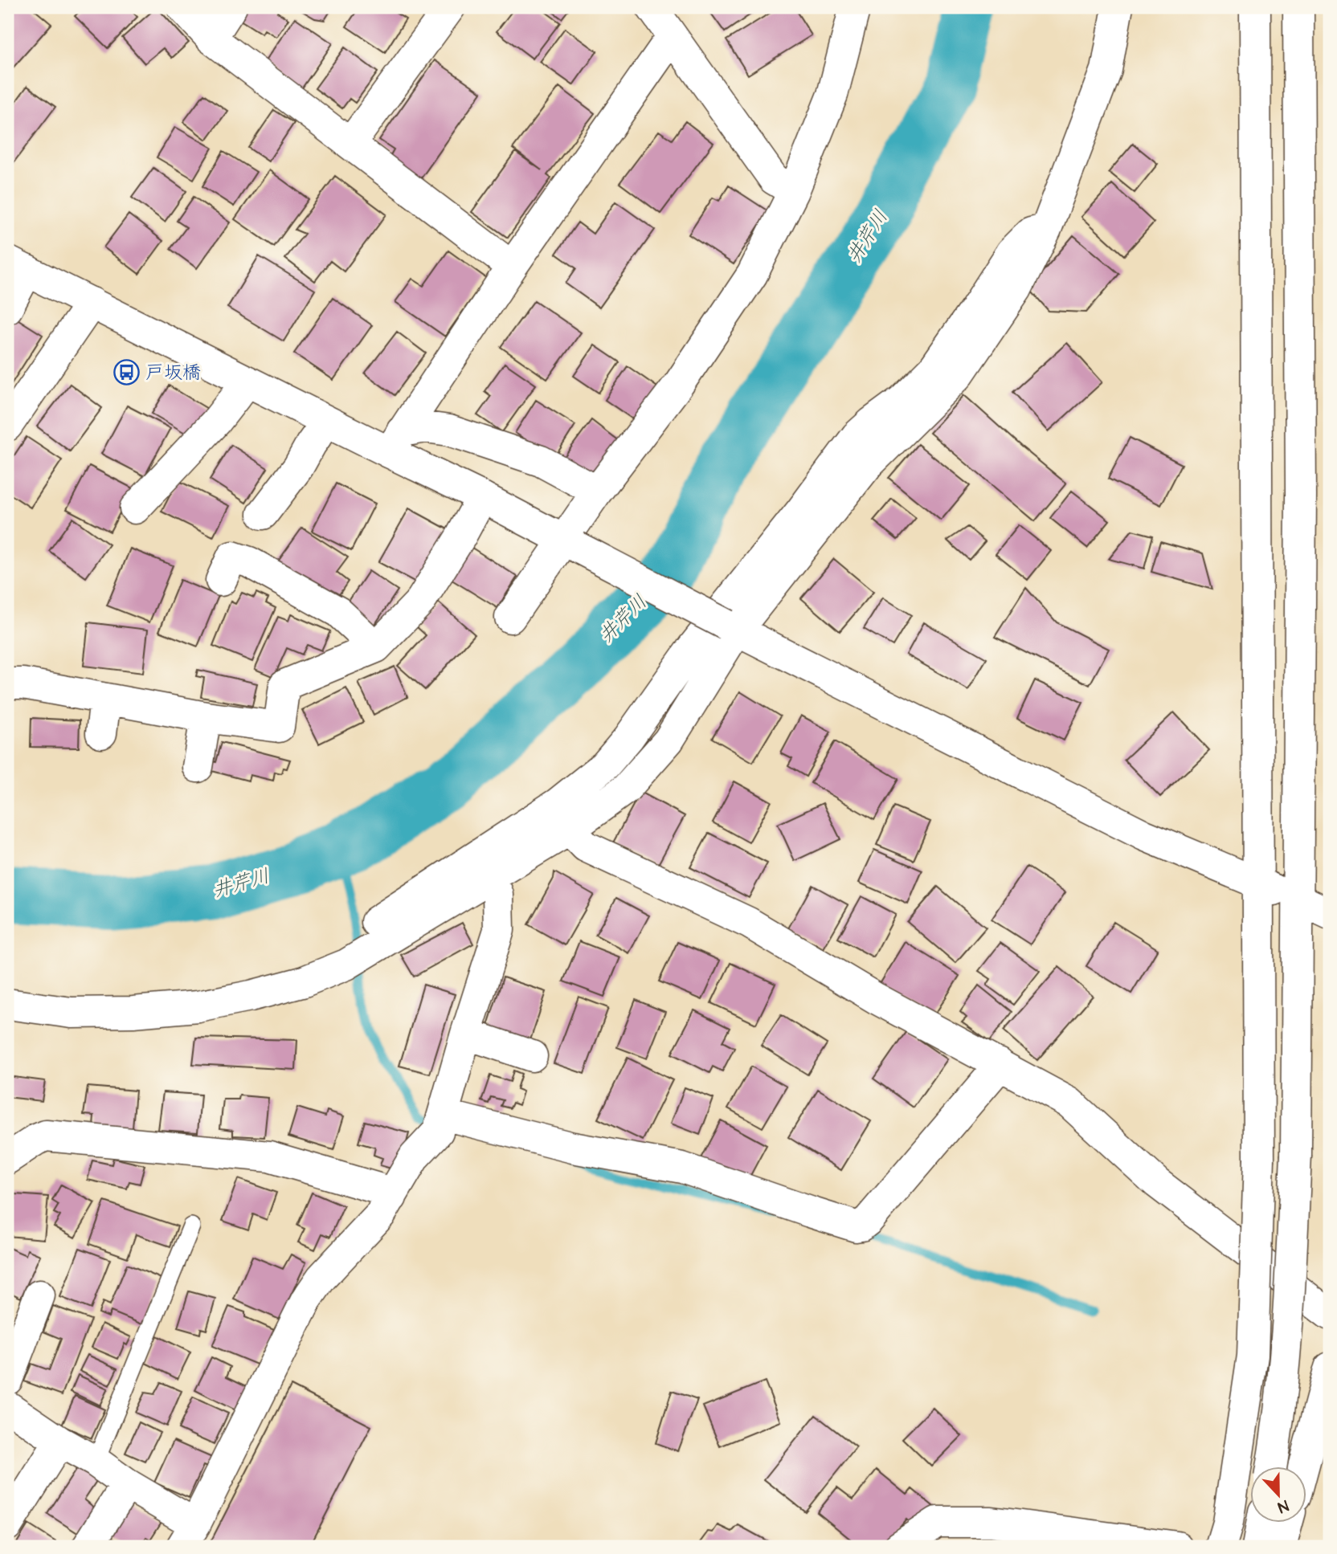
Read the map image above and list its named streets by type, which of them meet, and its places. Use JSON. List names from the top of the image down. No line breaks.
{"water":["井芹川"],"places":{"bus stop":["戸坂橋"]},"north":"bottom"}
